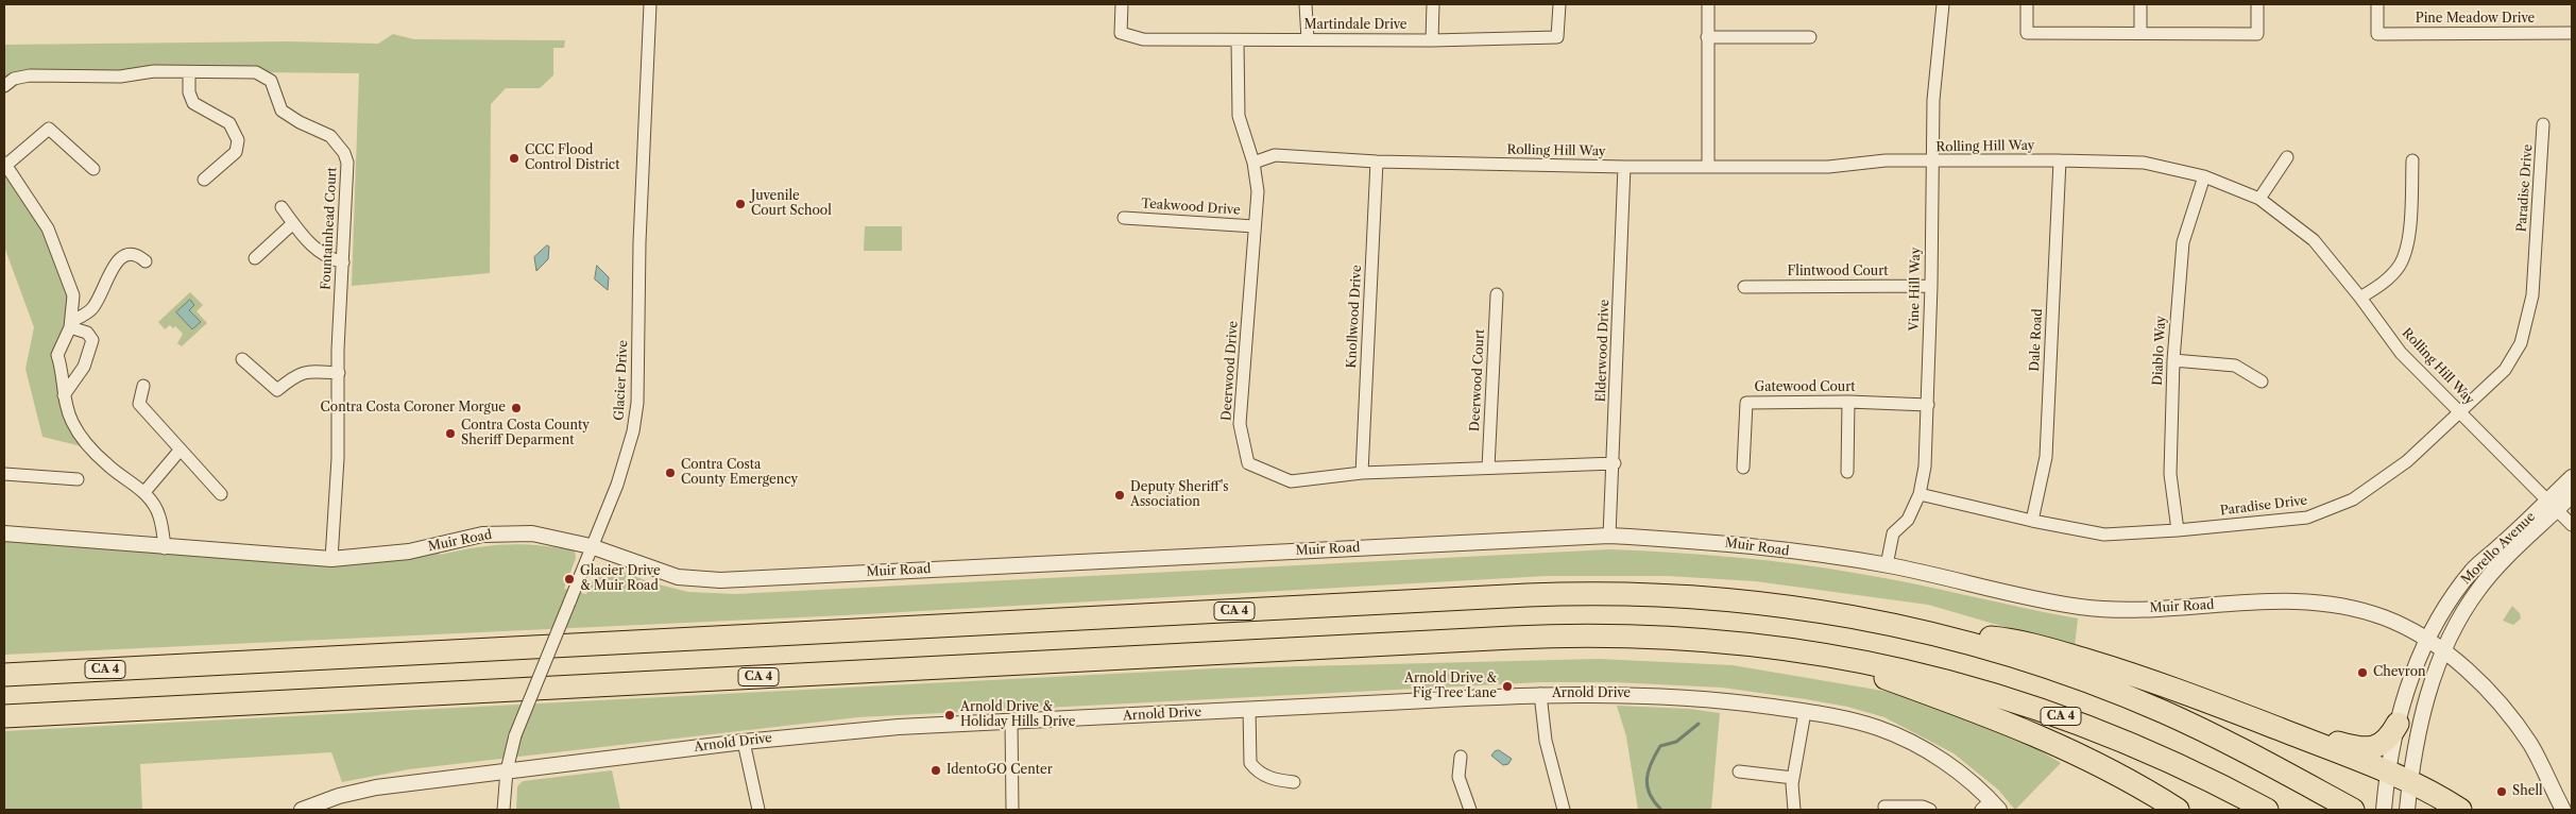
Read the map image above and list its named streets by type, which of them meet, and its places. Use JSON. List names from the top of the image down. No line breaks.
{"streets":{"highway":["CA 4"],"street":["Pine Meadow Drive","Martindale Drive","Rolling Hill Way","Paradise Drive","Teakwood Drive","Fountainhead Court","Flintwood Court","Vine Hill Way","Knollwood Drive","Dale Road","Elderwood Drive","Diablo Way","Deerwood Drive","Glacier Drive","Deerwood Court","Gatewood Court","Muir Road","Morello Avenue","Arnold Drive"]},"crossings":[["Martindale Drive","Deerwood Drive"],["Rolling Hill Way","Paradise Drive"],["Rolling Hill Way","Vine Hill Way"],["Rolling Hill Way","Knollwood Drive"],["Rolling Hill Way","Dale Road"],["Rolling Hill Way","Elderwood Drive"],["Rolling Hill Way","Diablo Way"],["Rolling Hill Way","Deerwood Drive"],["Rolling Hill Way","Morello Avenue"],["Paradise Drive","Vine Hill Way"],["Paradise Drive","Dale Road"],["Paradise Drive","Diablo Way"],["Teakwood Drive","Deerwood Drive"],["Fountainhead Court","Muir Road"],["Flintwood Court","Vine Hill Way"],["Vine Hill Way","Gatewood Court"],["Vine Hill Way","Muir Road"],["Knollwood Drive","Deerwood Drive"],["Elderwood Drive","Deerwood Drive"],["Elderwood Drive","Muir Road"],["Deerwood Drive","Deerwood Court"],["Glacier Drive","Muir Road"],["Glacier Drive","Arnold Drive"],["Muir Road","Morello Avenue"]],"places":["CCC Flood Control District","Juvenile Court School","Contra Costa Coroner Morgue","Contra Costa County Sheriff Deparment","Contra Costa County Emergency","Deputy Sheriff's Association","Glacier Drive & Muir Road","Chevron","Arnold Drive & Fig Tree Lane","Arnold Drive & Holiday Hills Drive","IdentoGO Center","Shell"]}
